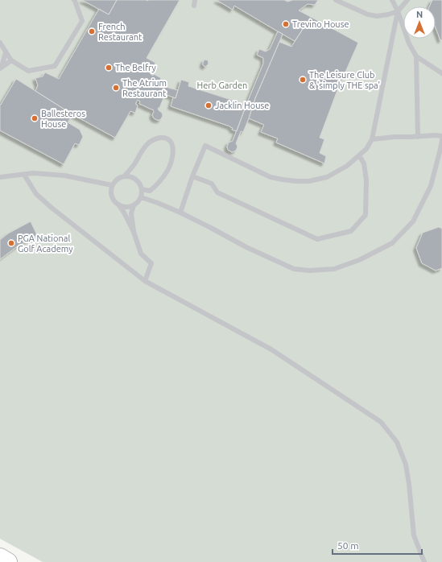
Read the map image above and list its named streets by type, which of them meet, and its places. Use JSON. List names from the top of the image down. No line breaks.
{"parks":["Herb Garden"],"places":["Trevino House","French Restaurant","The Belfry","The Leisure Club & 'simply THE spa'","The Atrium Restaurant","Jacklin House","Ballesteros House","PGA National Golf Academy"],"scale_bar":"50 m","north":"top"}
